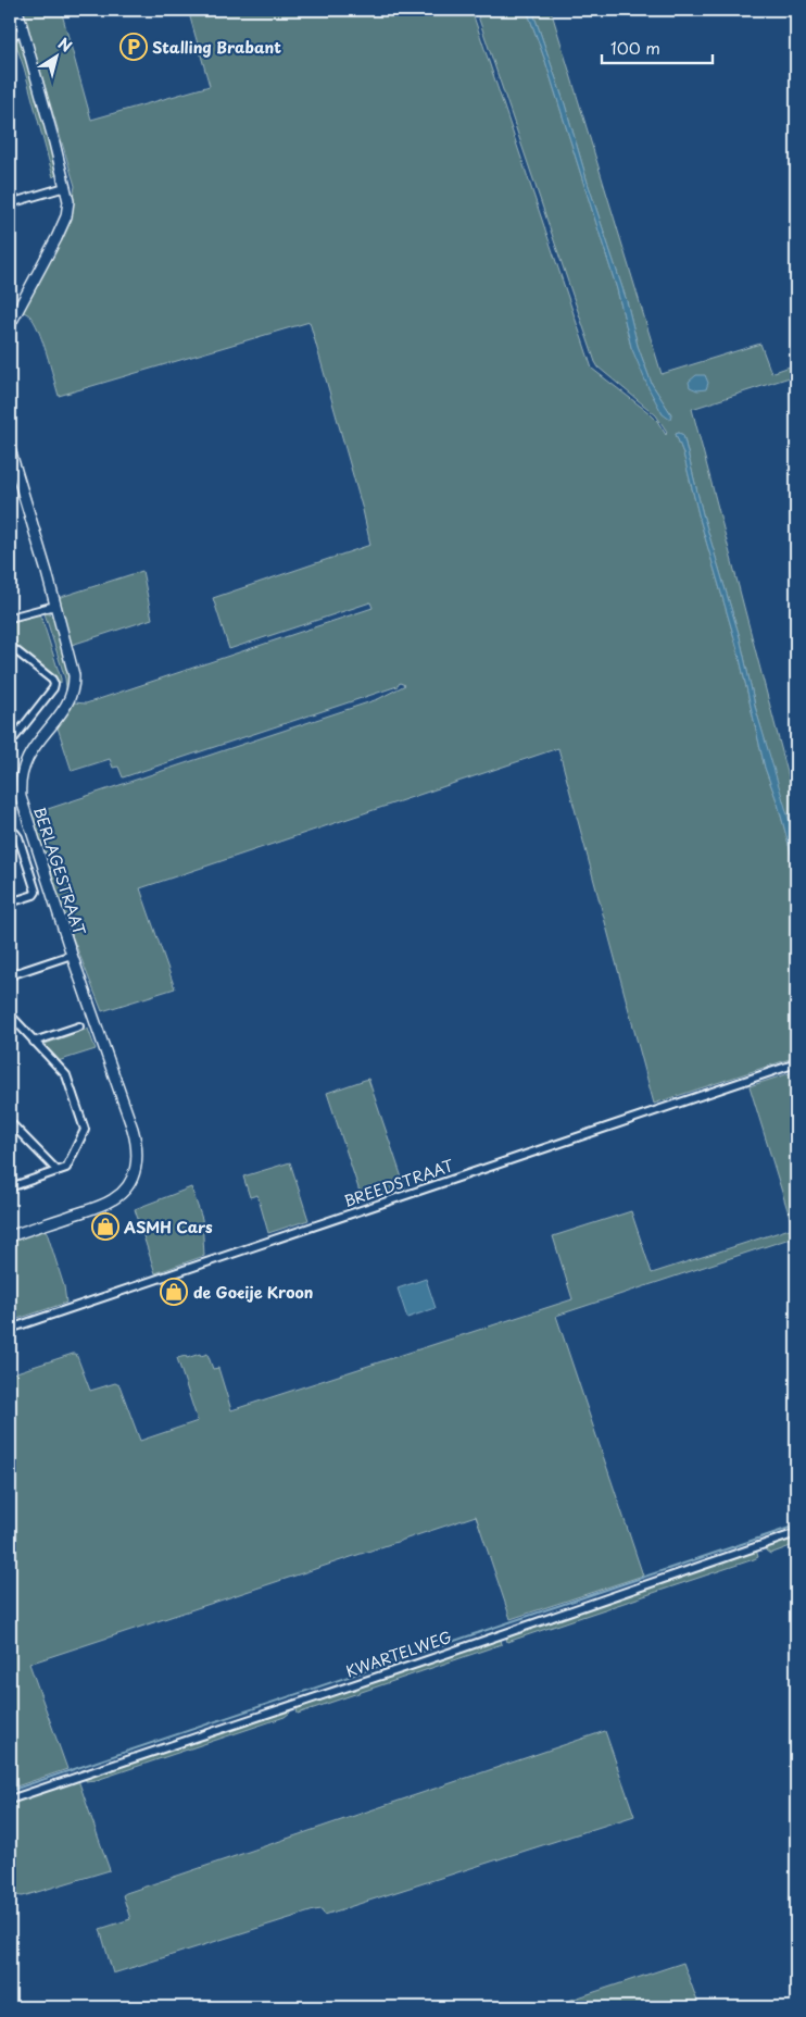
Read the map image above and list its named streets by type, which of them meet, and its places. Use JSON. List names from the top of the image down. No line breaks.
{"streets":{"street":["BERLAGESTRAAT","BREEDSTRAAT","KWARTELWEG"]},"places":{"parking":["Stalling Brabant"],"shop":["ASMH Cars","de Goeije Kroon"]},"scale_bar":"100 m","north":"top right"}
